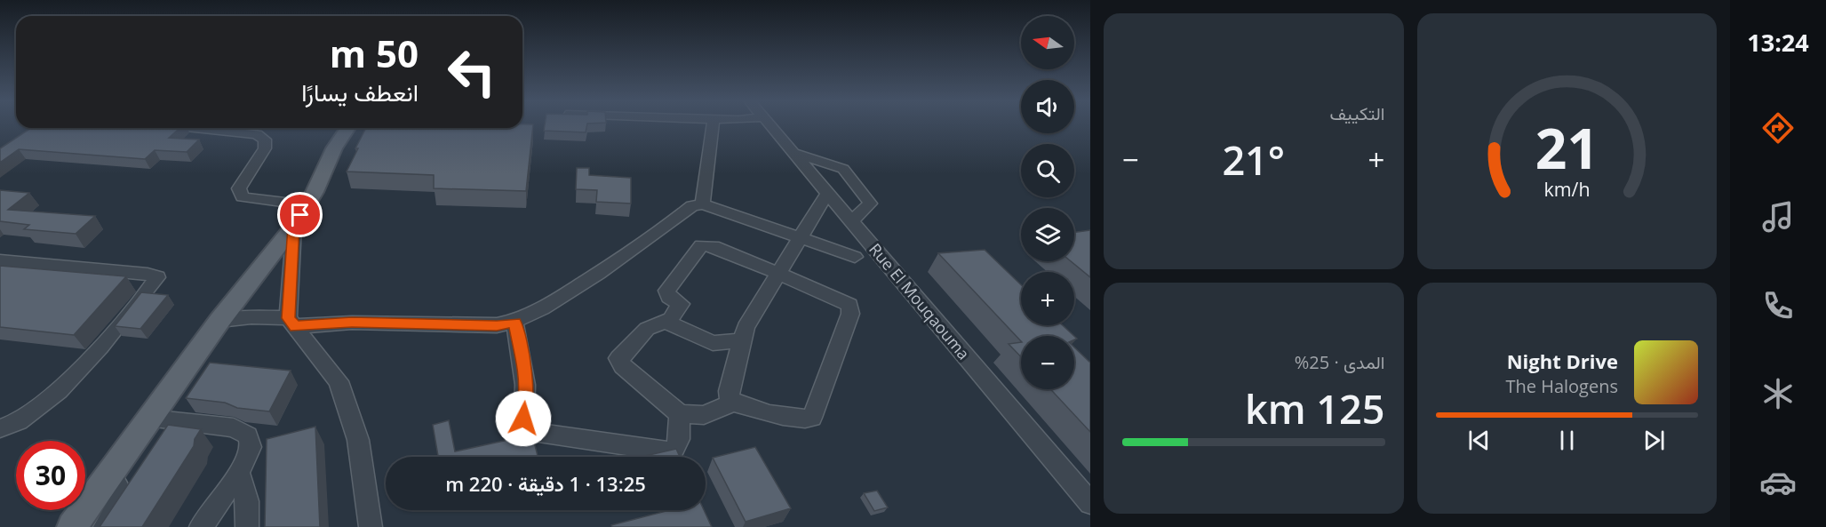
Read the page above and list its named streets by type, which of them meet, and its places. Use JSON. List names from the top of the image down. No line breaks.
{"streets":{"street":["Rue El Mouqaouma"]},"north":"left","page":{"tabs":"13:24","tile":["التكييف",["المدى · 25%","125 km"]],"map_buttons":["+","−"],"turn":["50 m","انعطف يسارًا"],"heat":["−","21°","+"],"song":["Night Drive","The Halogens"],"limit":"30","trip":"13:25 · 1 دقيقة · 220 m","gauge":["21","km/h"]}}
